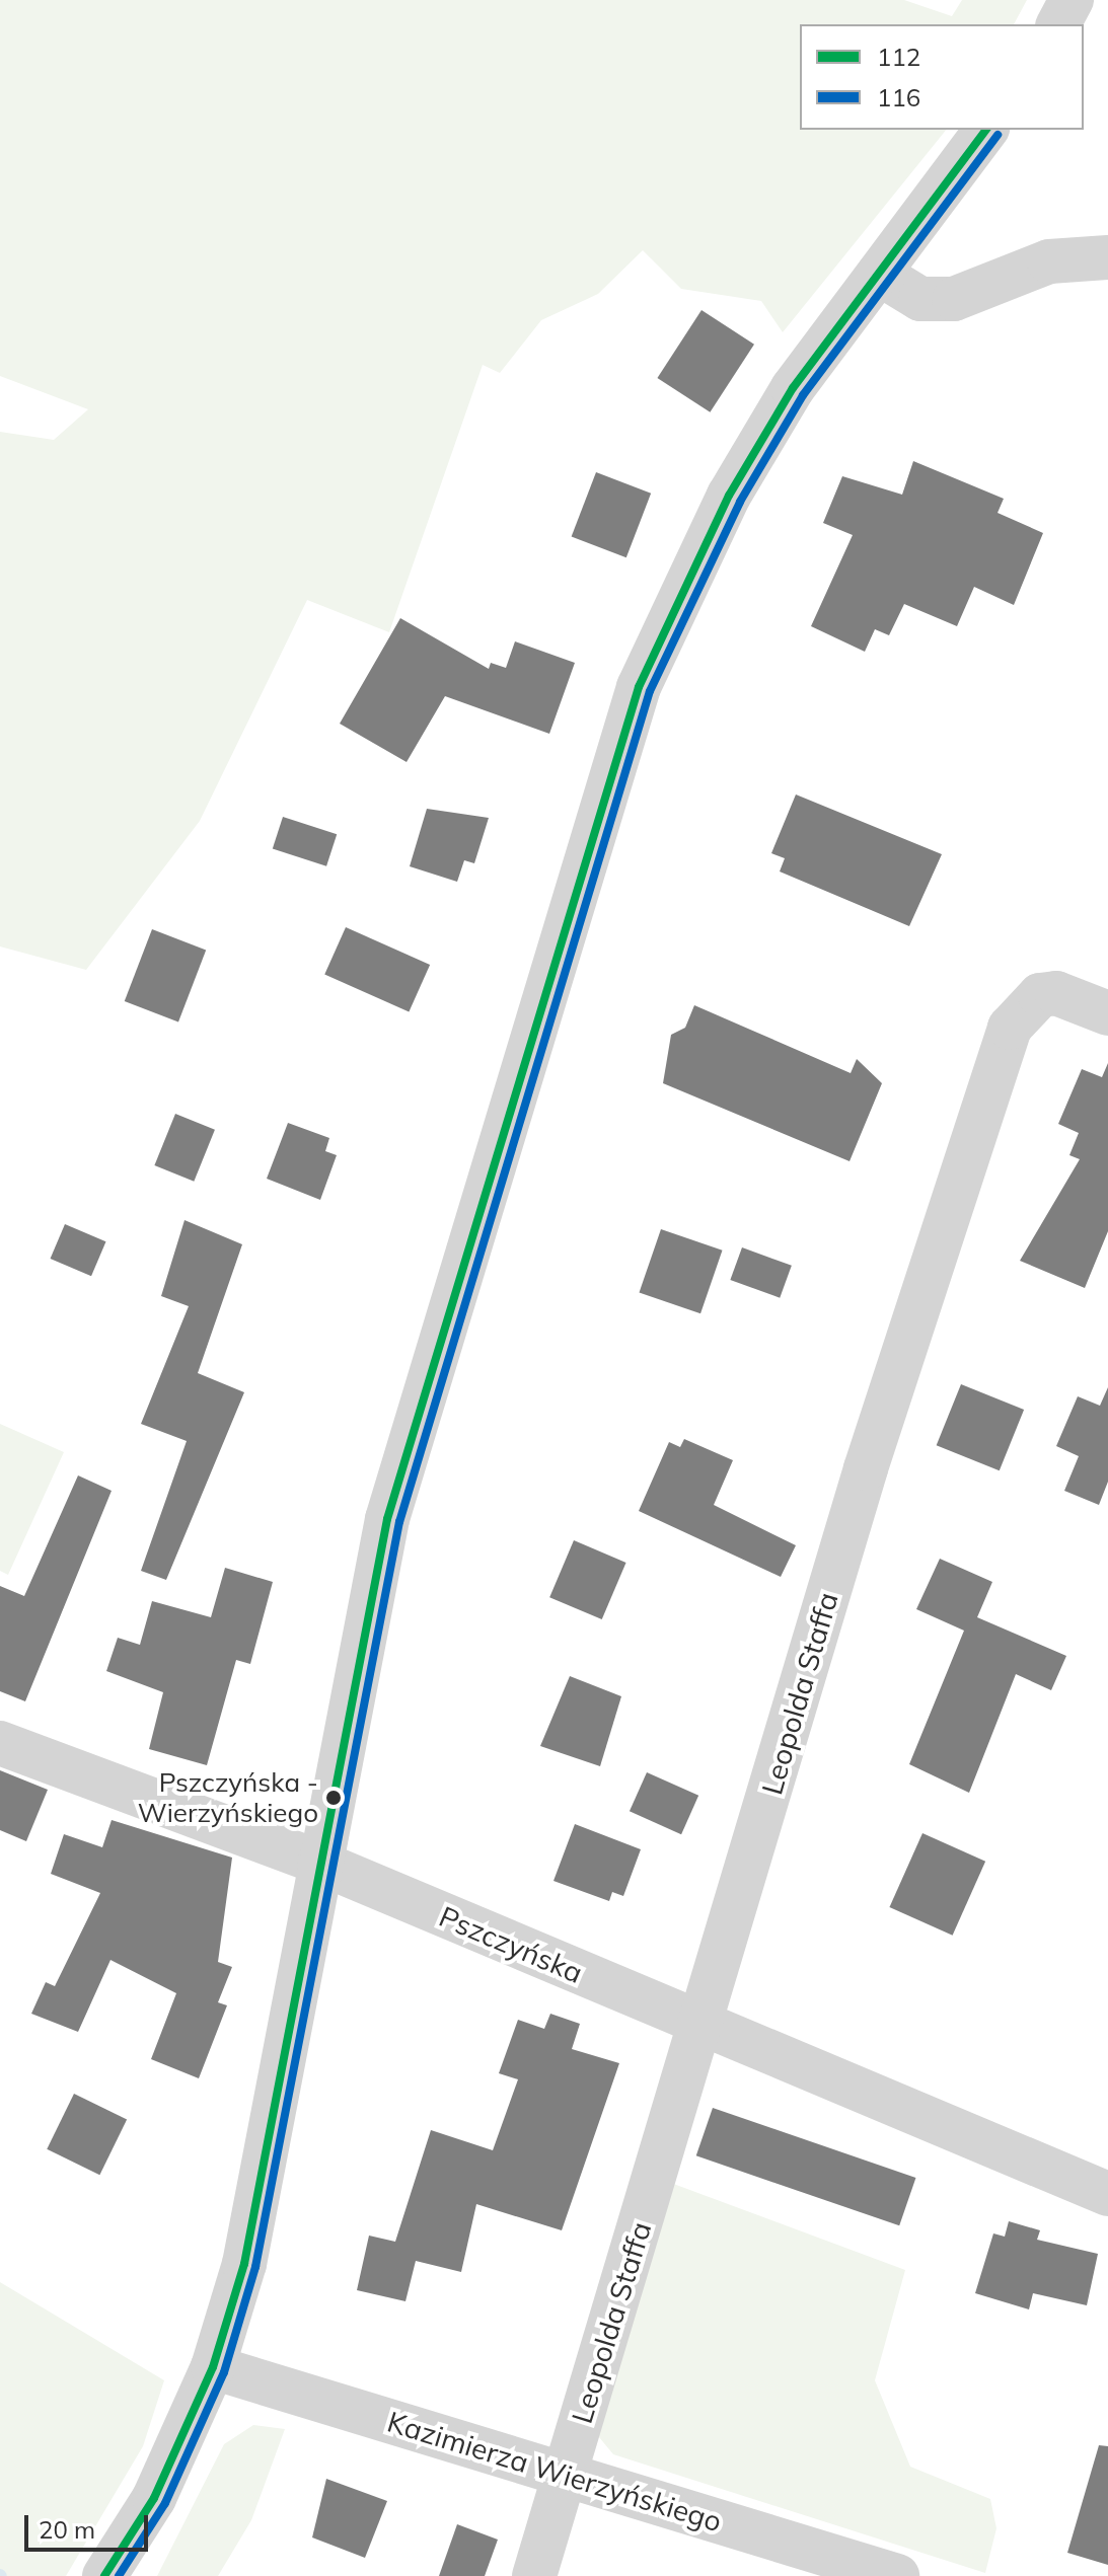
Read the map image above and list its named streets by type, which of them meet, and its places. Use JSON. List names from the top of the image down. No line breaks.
{"streets":{"street":["Leopolda Staffa","Pszczyńska","Kazimierza Wierzyńskiego"]},"crossings":[["Leopolda Staffa","Pszczyńska"],["Leopolda Staffa","Kazimierza Wierzyńskiego"]],"places":["Pszczyńska - Wierzyńskiego"],"lines":["transit line 112","transit line 116"],"legend":["112","116"],"scale_bar":"20 m"}
